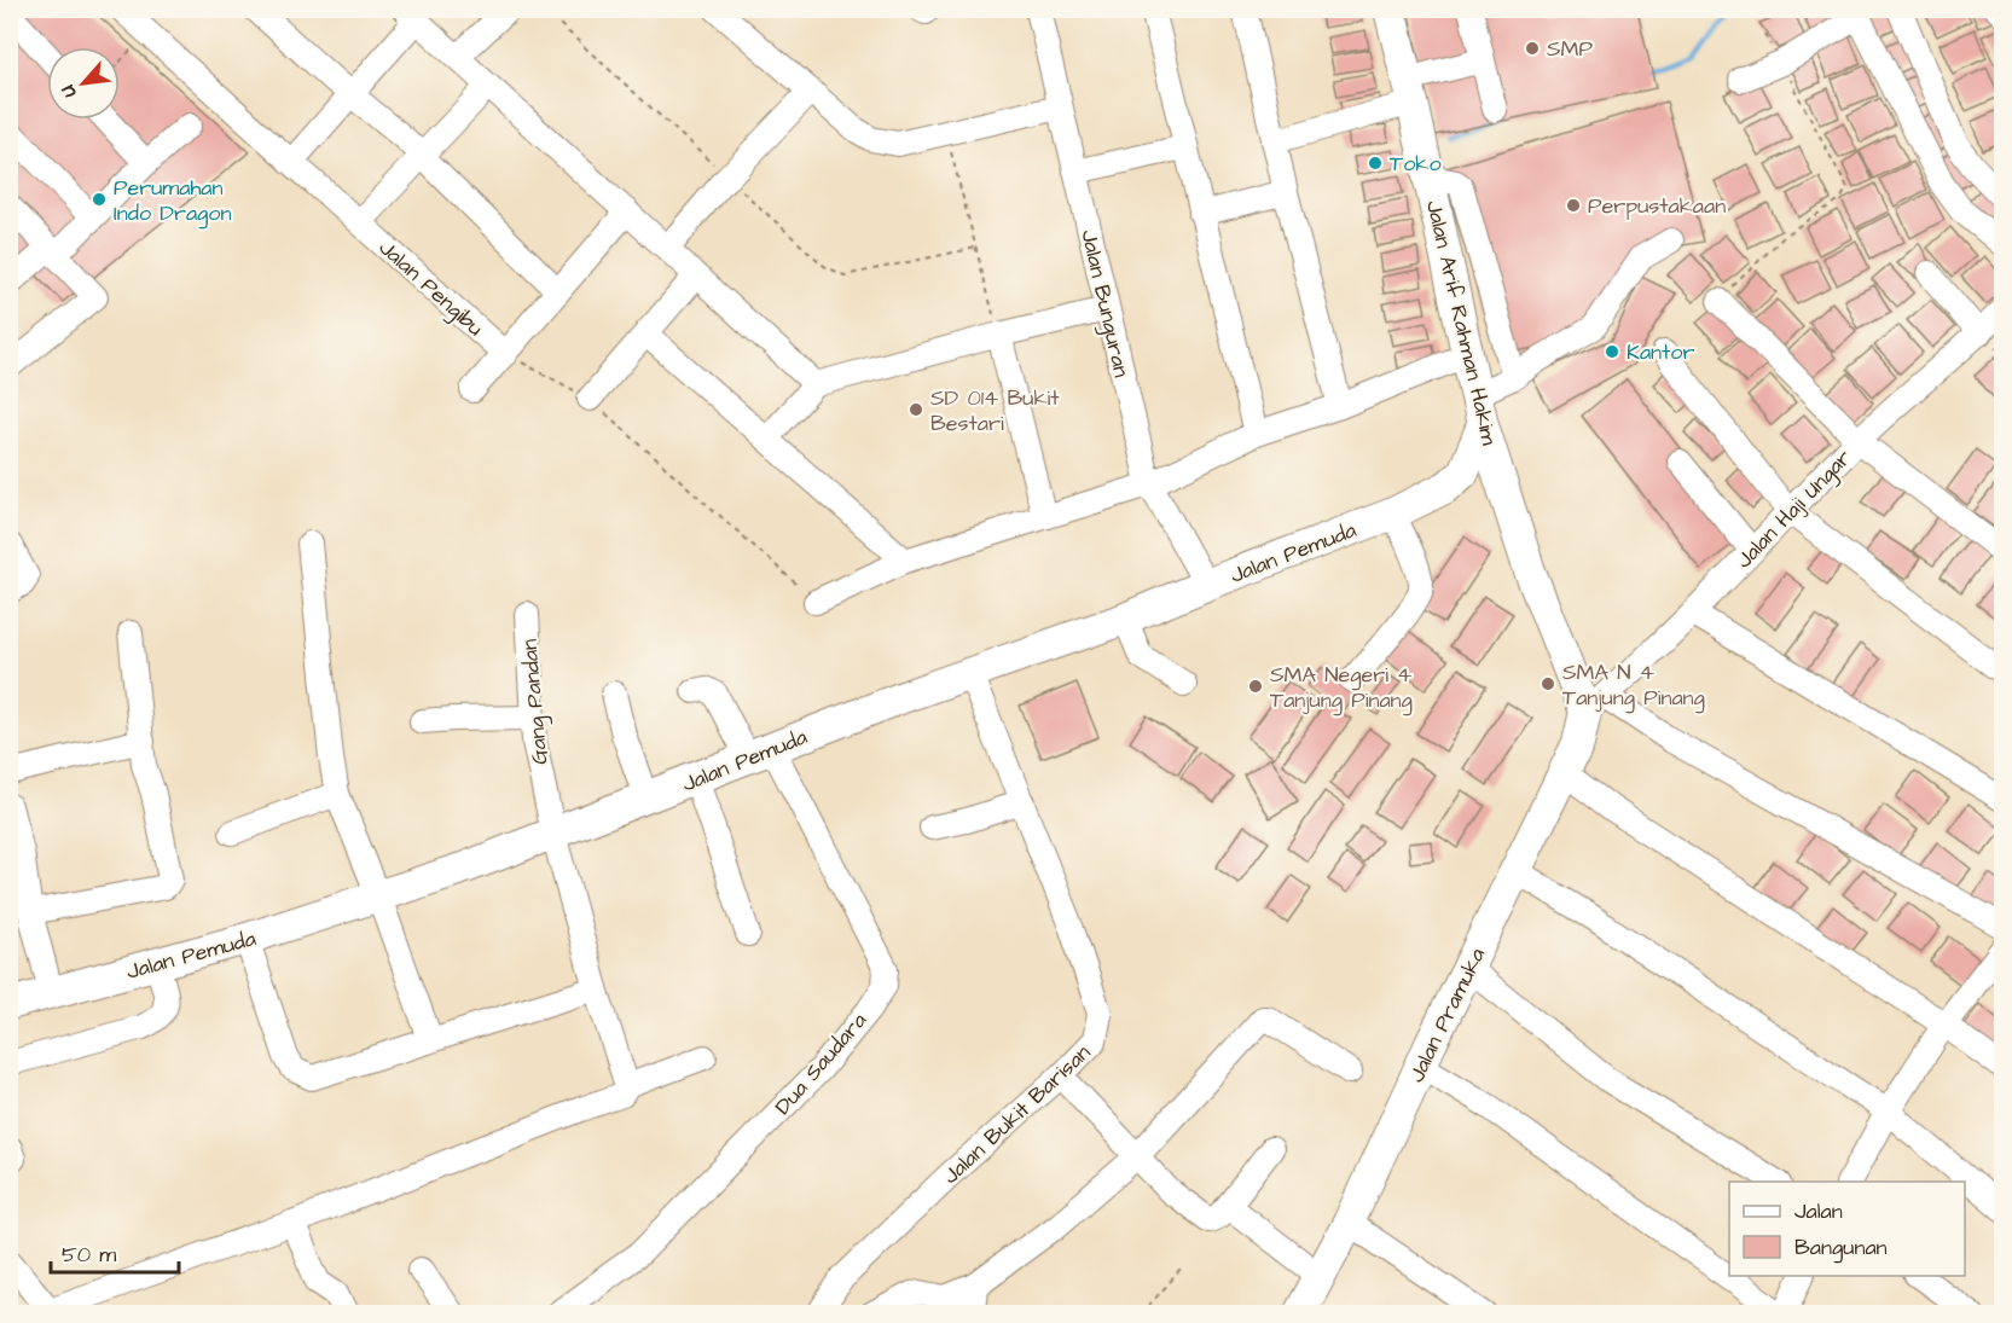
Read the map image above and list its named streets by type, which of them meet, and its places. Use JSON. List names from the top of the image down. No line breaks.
{"streets":{"main road":["Jalan Arif Rahman Hakim","Jalan Pemuda","Jalan Pramuka"],"street":["Jalan Pengibu","Jalan Bunguran","Jalan Haji Ungar","Gang Pandan","Dua Saudara","Jalan Bukit Barisan"]},"crossings":[["Jalan Bunguran","Jalan Pemuda"],["Jalan Arif Rahman Hakim","Jalan Haji Ungar"],["Jalan Arif Rahman Hakim","Jalan Pramuka"],["Jalan Haji Ungar","Jalan Pramuka"],["Jalan Pemuda","Gang Pandan"],["Jalan Pemuda","Dua Saudara"],["Jalan Pemuda","Jalan Bukit Barisan"]],"places":["SMP","Toko","Perumahan Indo Dragon","Perpustakaan","Kantor","SD 014 Bukit Bestari","SMA N 4 Tanjung Pinang","SMA Negeri 4 Tanjung Pinang"],"legend":["Jalan","Bangunan"],"scale_bar":"50 m","north":"bottom left"}
